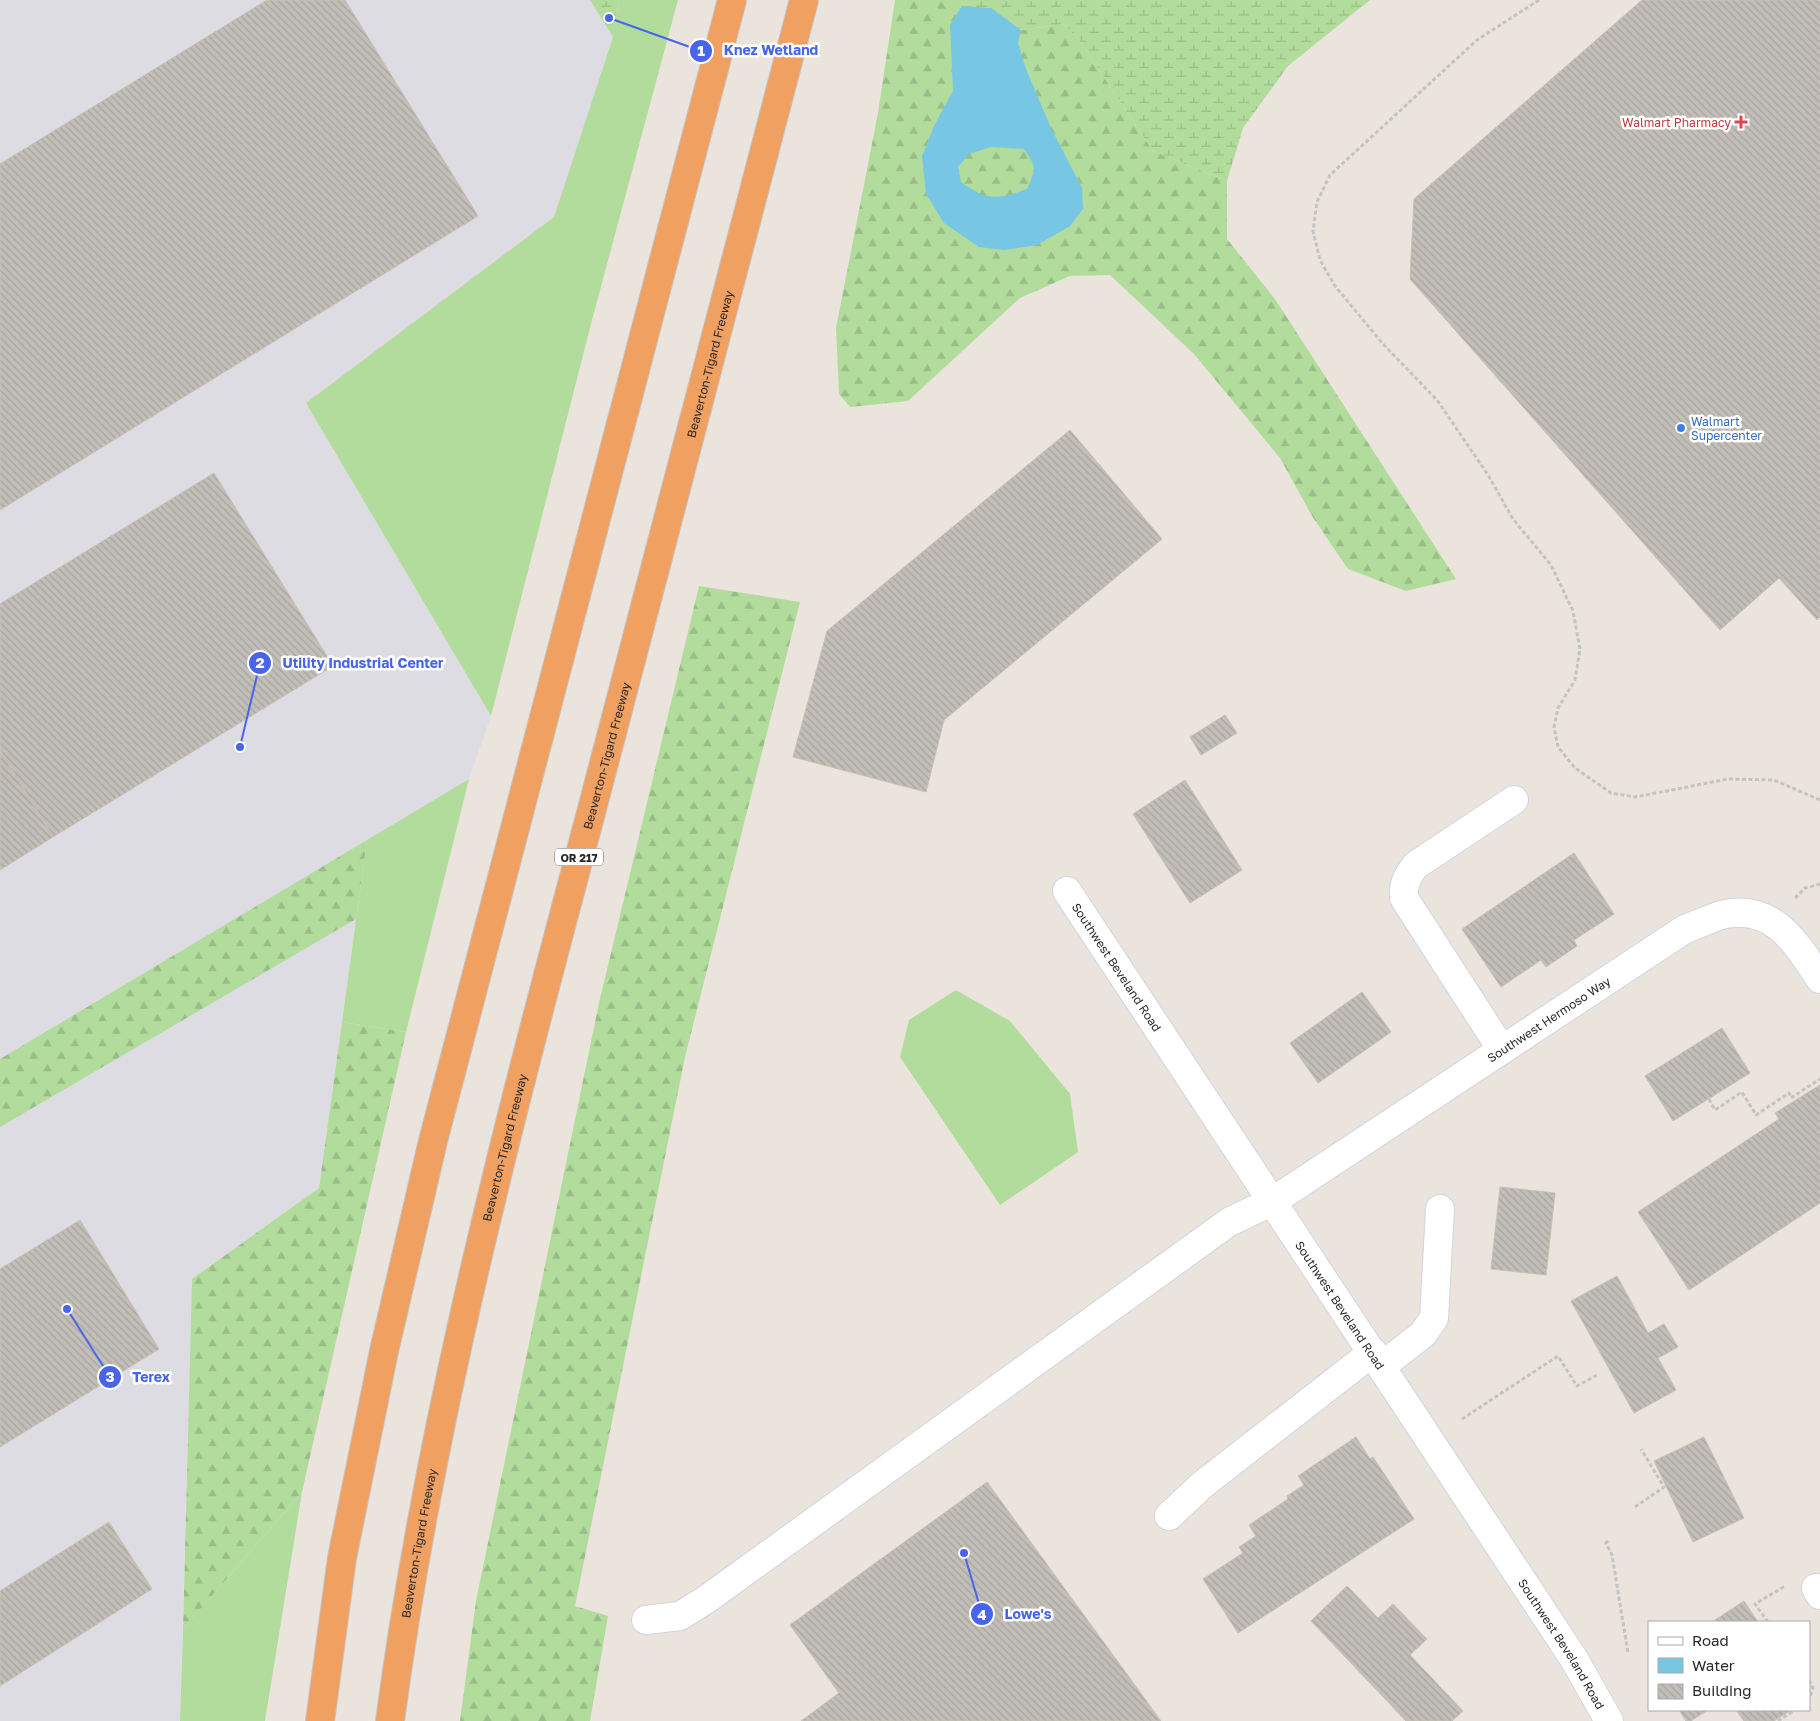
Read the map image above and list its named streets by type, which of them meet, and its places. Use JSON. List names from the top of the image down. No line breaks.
{"streets":{"highway":["Beaverton-Tigard Freeway","OR 217"],"street":["Southwest Beveland Road","Southwest Hermoso Way"]},"crossings":[["Southwest Beveland Road","Southwest Hermoso Way"]],"places":{"other":["Knez Wetland","Walmart Supercenter","Utility Industrial Center","Terex","Lowe's"],"health":["Walmart Pharmacy"]},"legend":["Road","Water","Building"]}
